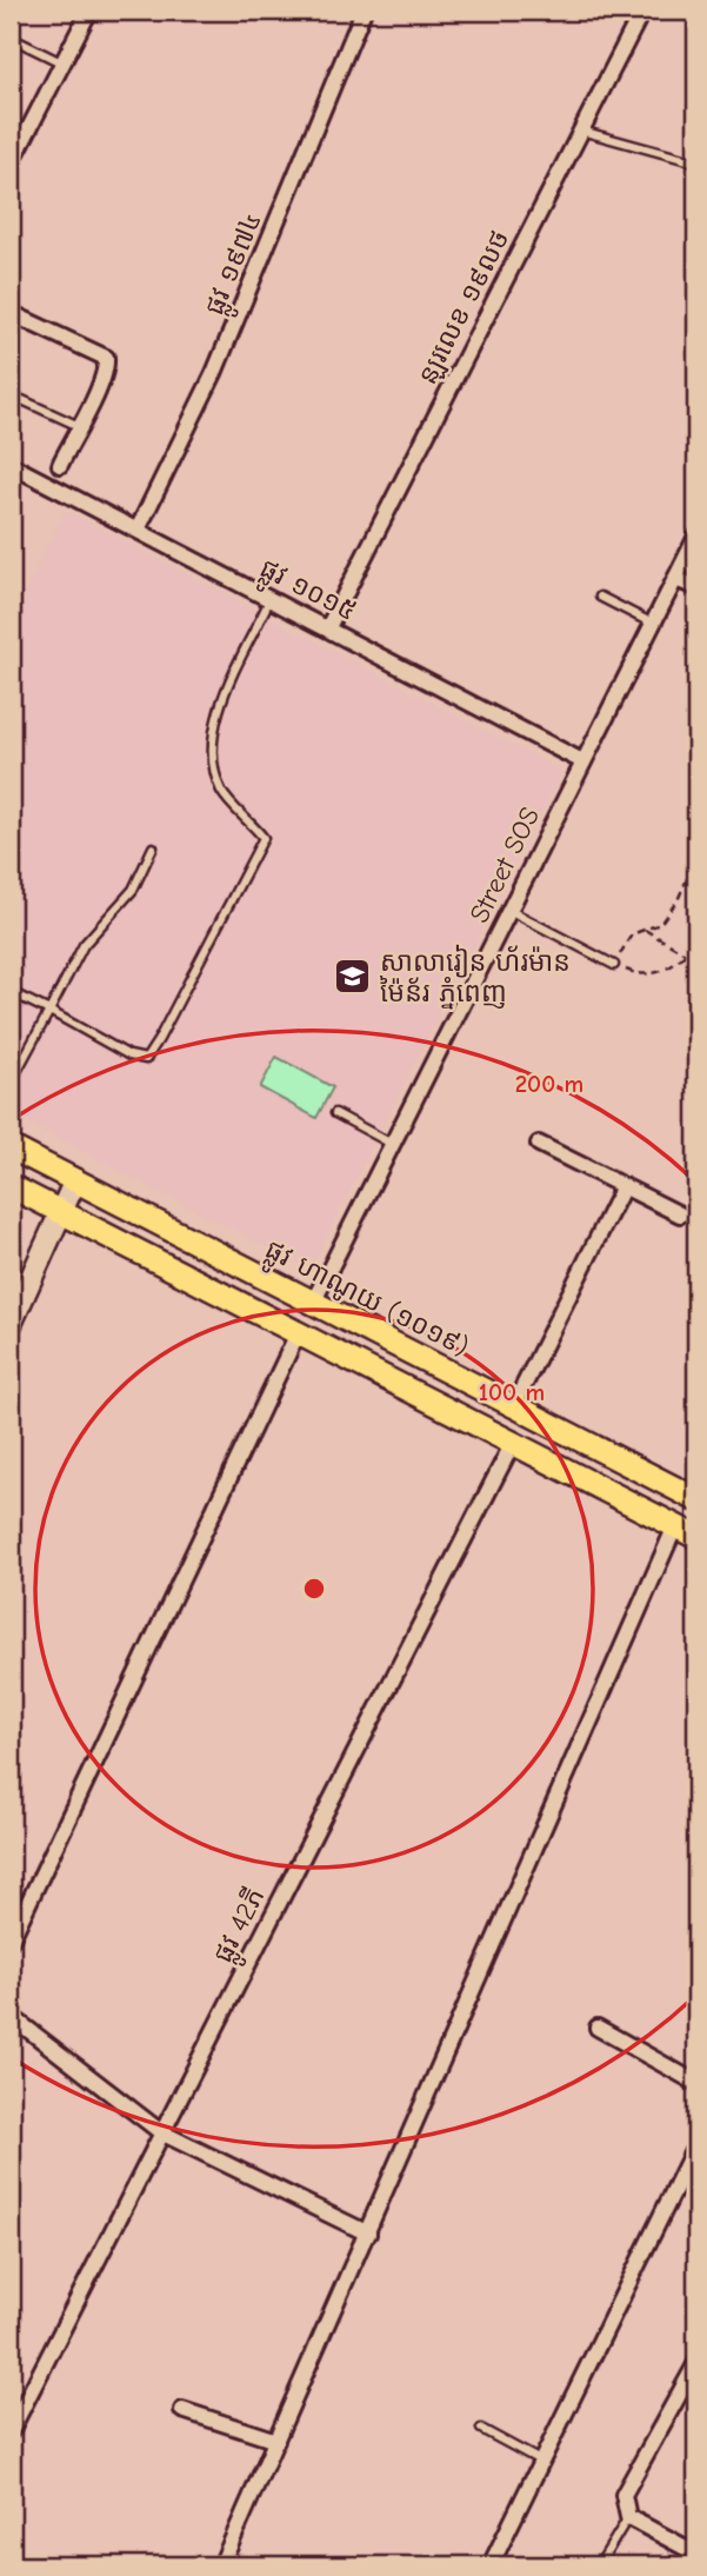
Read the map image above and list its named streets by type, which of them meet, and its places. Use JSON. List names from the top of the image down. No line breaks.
{"streets":{"main road":["ផ្លូវ ហាណូយ (១០១៩)"],"street":["ផ្លូវ ១៩៧៤","ន្ឡរលេខ ១៩លថ","ផ្លូវ ១០១៥","Street SOS","ផ្លូវ 42ភី"]},"crossings":[["ផ្លូវ ១៩៧៤","ផ្លូវ ១០១៥"],["ន្ឡរលេខ ១៩លថ","ផ្លូវ ១០១៥"],["ផ្លូវ ១០១៥","Street SOS"],["Street SOS","ផ្លូវ ហាណូយ (១០១៩)"]],"places":{"school or university":["សាលារៀន ហ័រម៉ាន ម៉ៃន័រ ភ្នំពេញ"]},"rings":["200 m","100 m"]}
